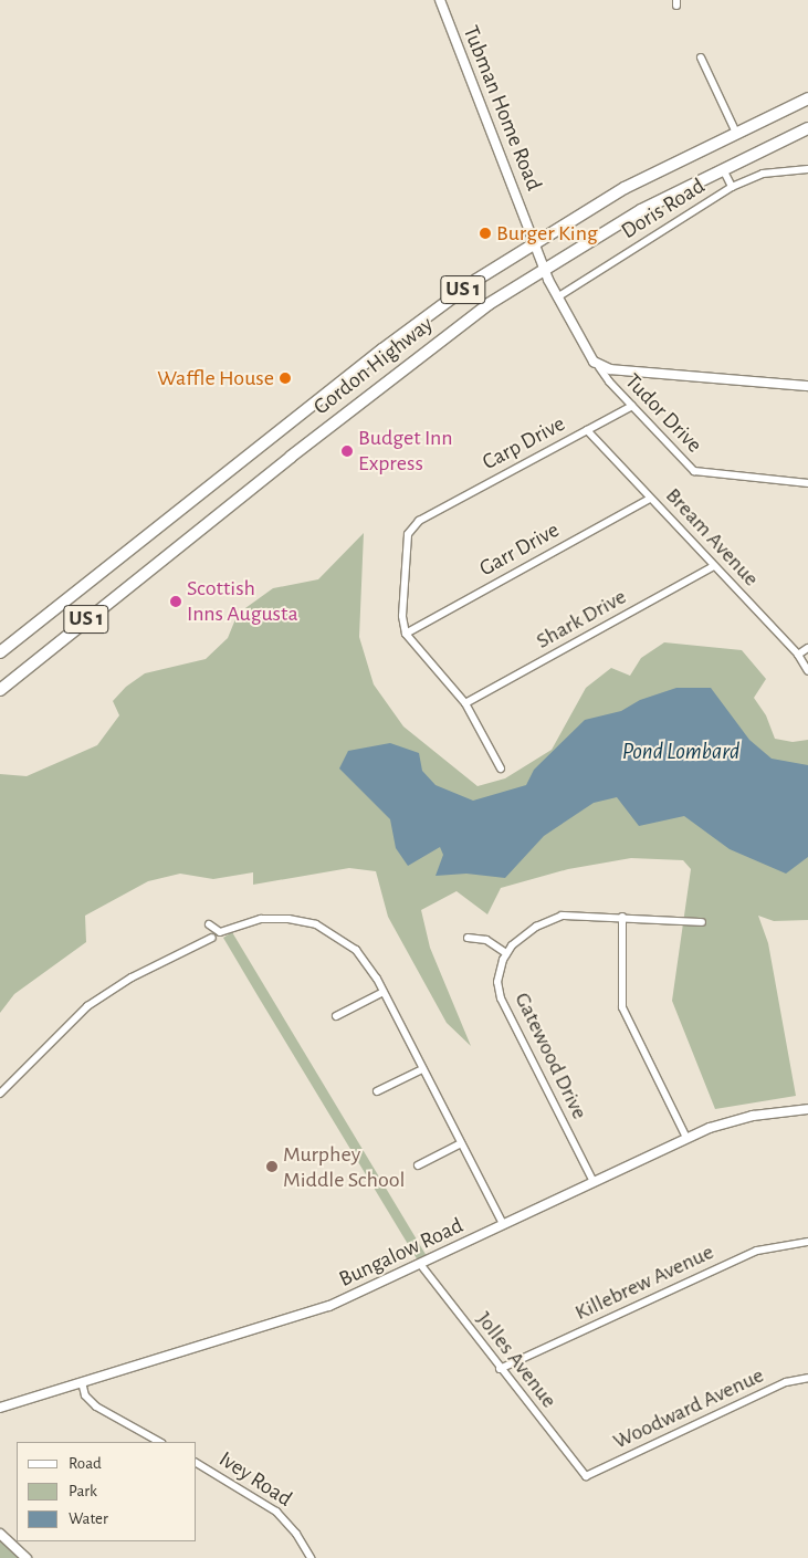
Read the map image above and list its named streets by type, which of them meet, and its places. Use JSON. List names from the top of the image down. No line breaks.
{"streets":{"highway":["US 1","Gordon Highway"],"street":["Tubman Home Road","Doris Road","Tudor Drive","Carp Drive","Bream Avenue","Garr Drive","Shark Drive","Gatewood Drive","Bungalow Road","Killebrew Avenue","Jolles Avenue","Woodward Avenue","Ivey Road"]},"crossings":[["Tubman Home Road","Doris Road"],["Tubman Home Road","Gordon Highway"],["Tubman Home Road","Tudor Drive"],["Doris Road","Gordon Highway"],["Tudor Drive","Carp Drive"],["Carp Drive","Bream Avenue"],["Carp Drive","Garr Drive"],["Bream Avenue","Garr Drive"],["Bream Avenue","Shark Drive"],["Gatewood Drive","Bungalow Road"],["Bungalow Road","Jolles Avenue"],["Killebrew Avenue","Jolles Avenue"],["Jolles Avenue","Woodward Avenue"]],"water":["Pond Lombard"],"places":["Burger King","Waffle House","Budget Inn Express","Scottish Inns Augusta","Murphey Middle School"],"legend":["Road","Park","Water"]}
